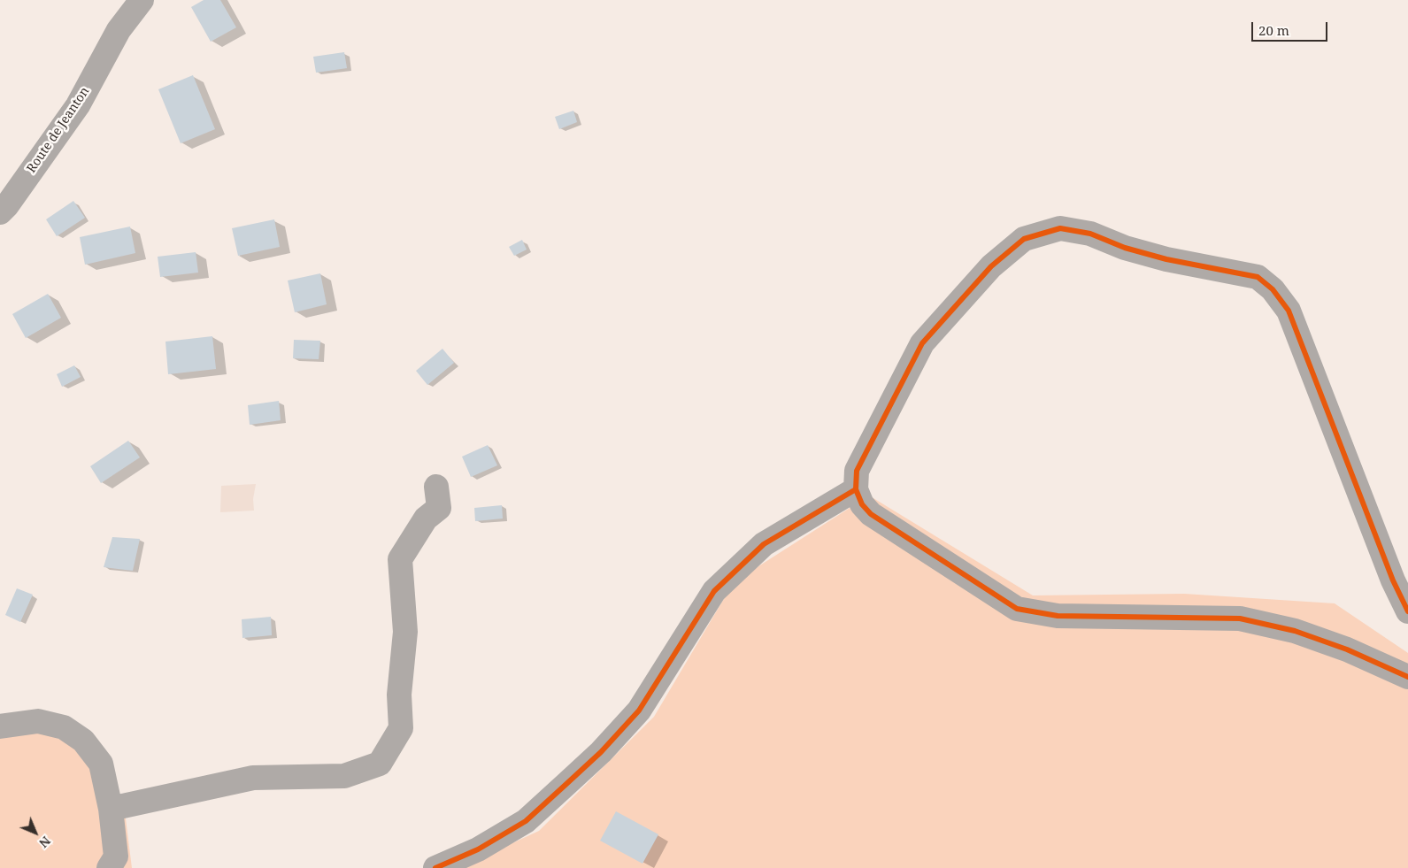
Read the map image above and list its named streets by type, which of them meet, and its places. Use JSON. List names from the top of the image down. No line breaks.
{"streets":{"street":["Route de Jeanton"]},"scale_bar":"20 m","north":"bottom right"}
